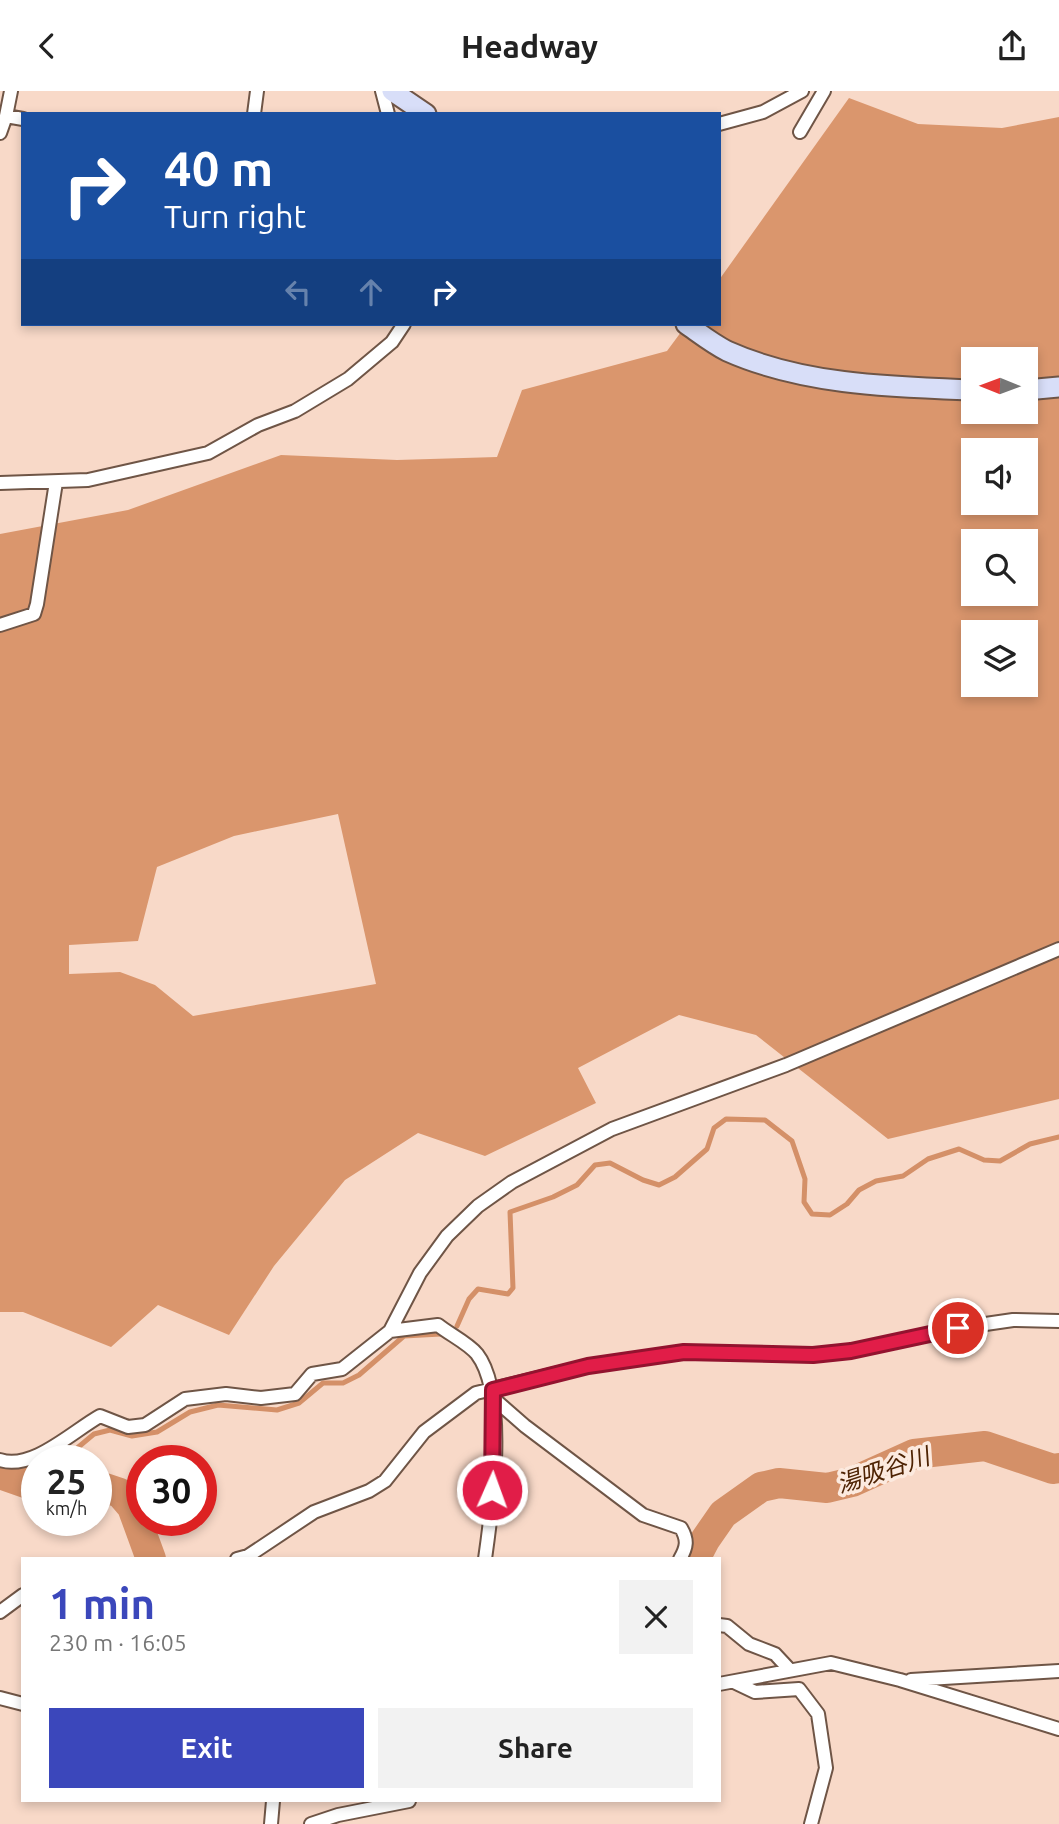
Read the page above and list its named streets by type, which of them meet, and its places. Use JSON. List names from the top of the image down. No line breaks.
{"water":["湯吸谷川"],"north":"left","page":{"header":"Headway","turn":["40 m","Turn right"],"speed":"25 km/h","limit":"30","heading":["1 min","230 m · 16:05"],"buttons":["Exit","Share"]}}
